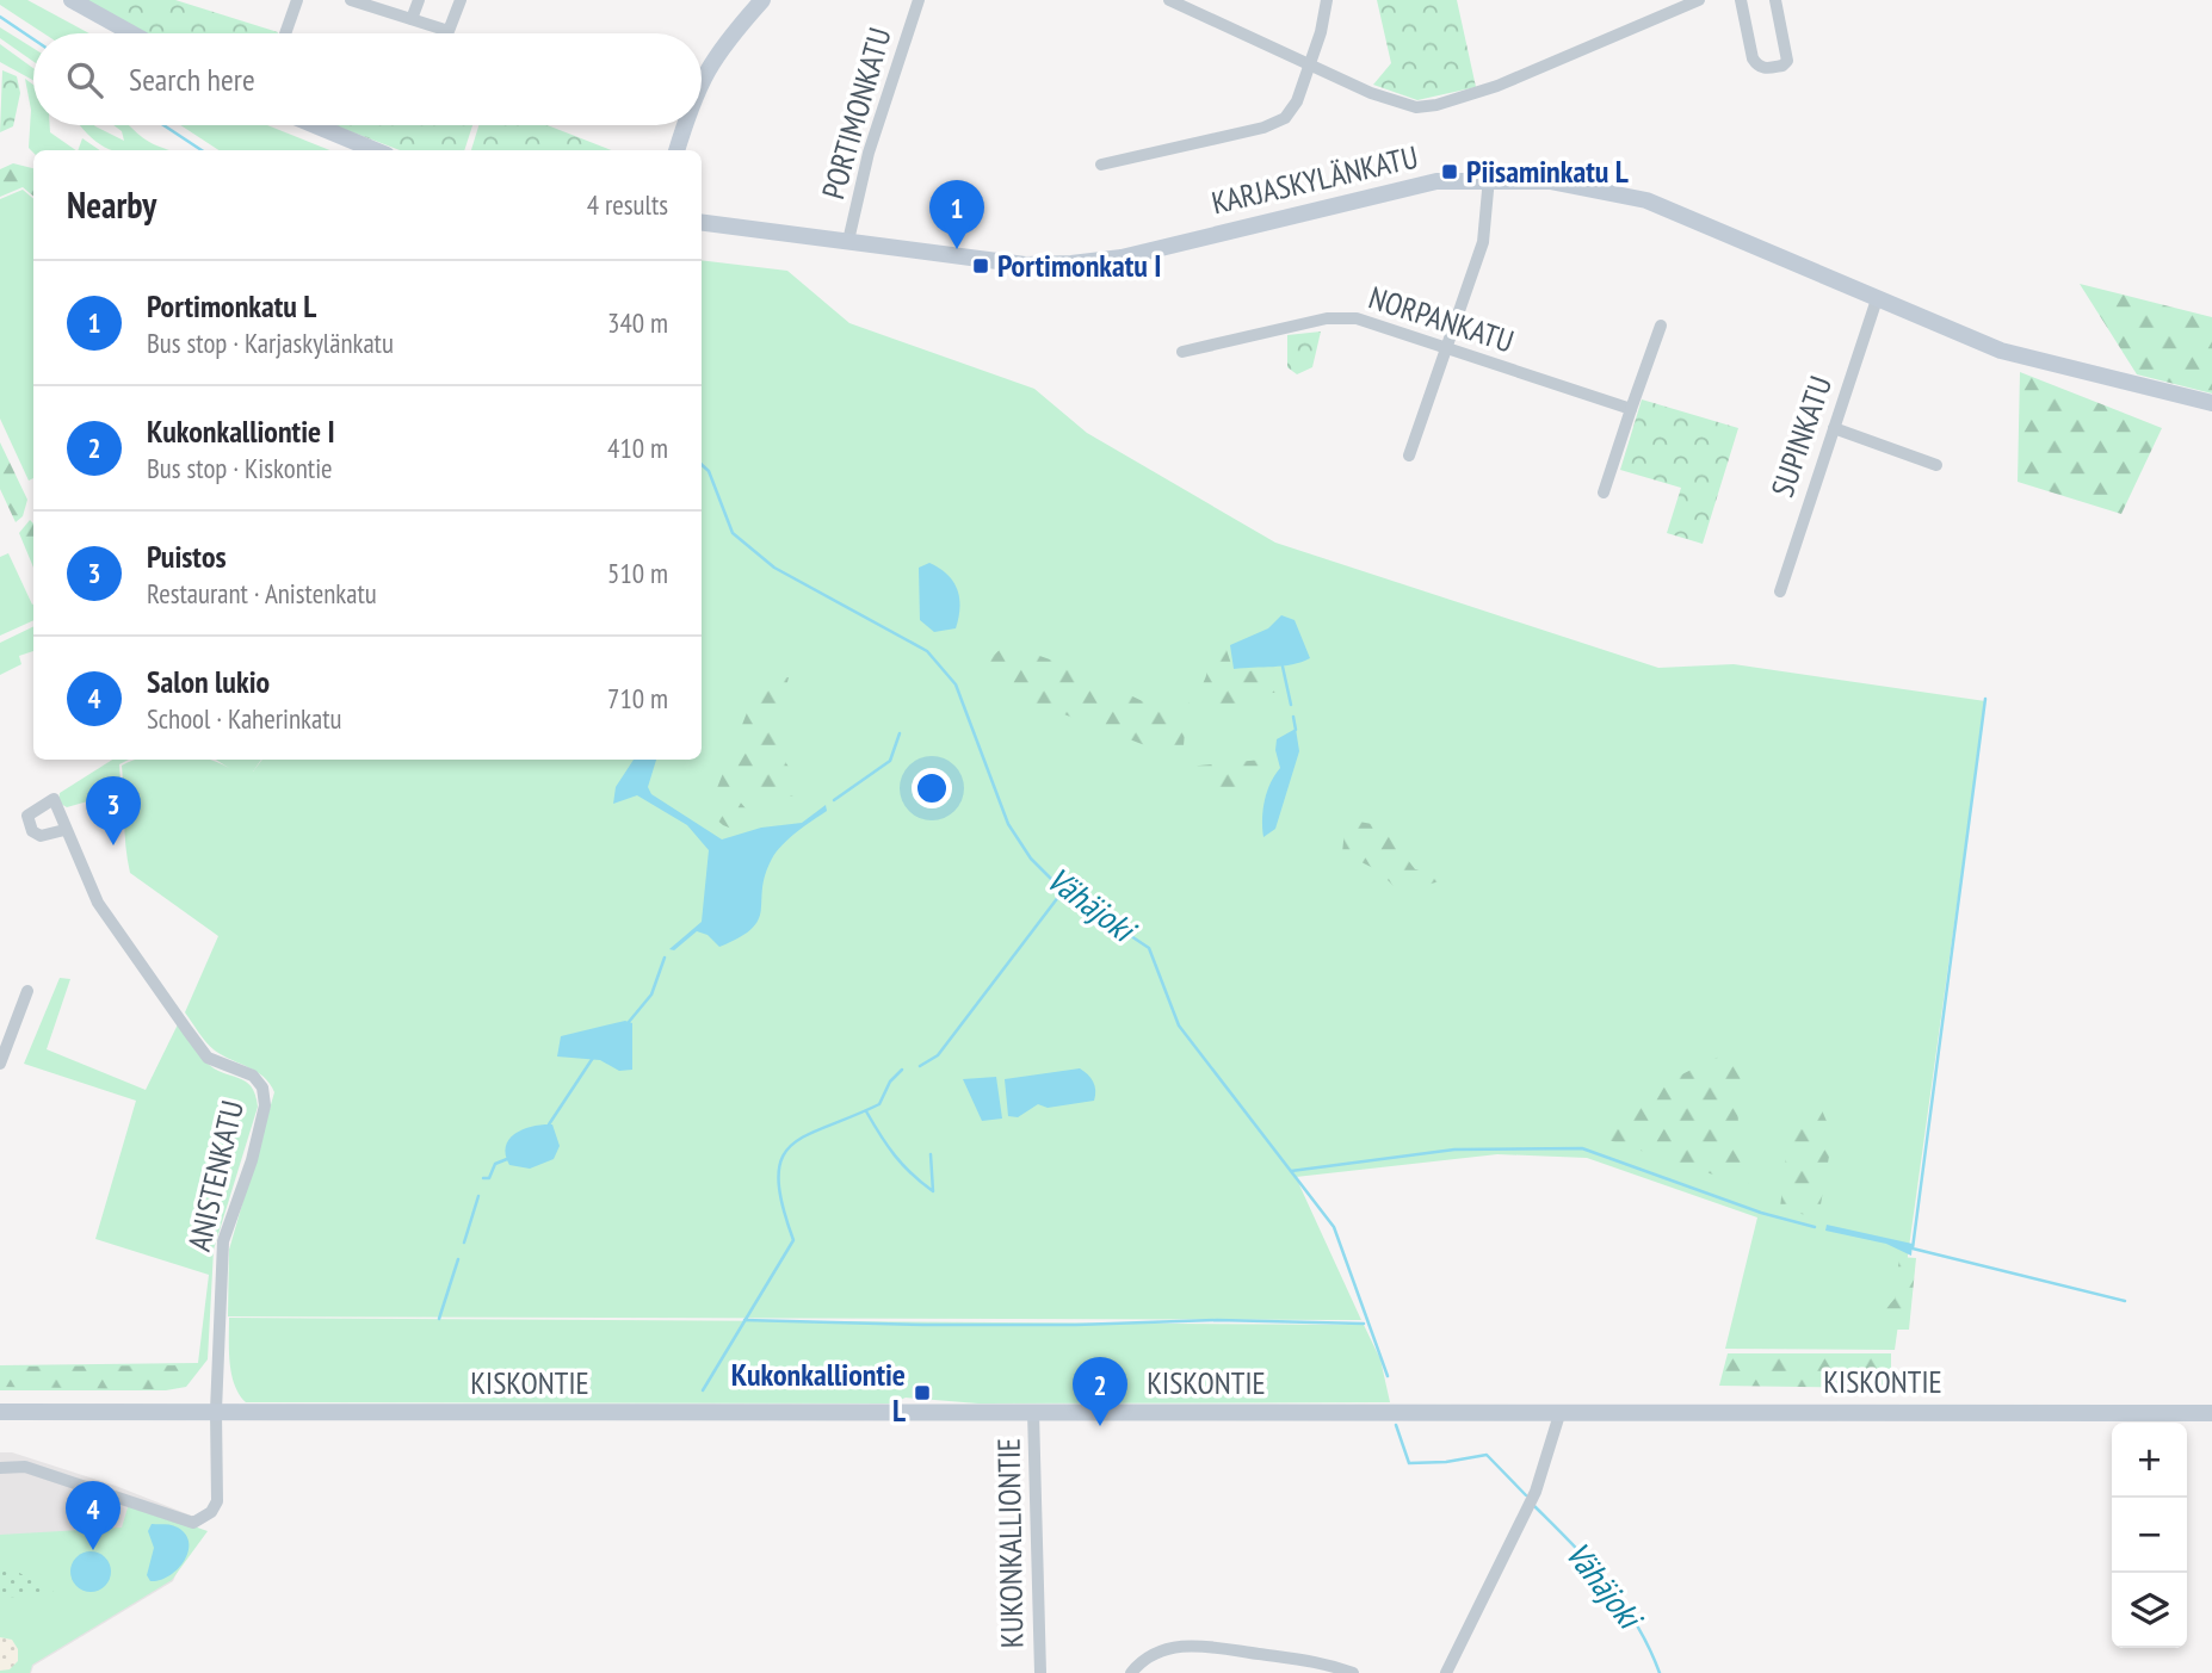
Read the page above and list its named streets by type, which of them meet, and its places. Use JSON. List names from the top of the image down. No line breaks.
{"streets":{"main road":["KARJASKYLÄNKATU","KISKONTIE"],"street":["PORTIMONKATU","NORPANKATU","SUPINKATU","ANISTENKATU","KUKONKALLIONTIE"]},"crossings":[["PORTIMONKATU","KARJASKYLÄNKATU"],["KARJASKYLÄNKATU","SUPINKATU"],["ANISTENKATU","KISKONTIE"],["KISKONTIE","KUKONKALLIONTIE"]],"water":["Vähäjoki"],"places":{"transit":["Piisaminkatu L","Portimonkatu I","Kukonkalliontie L"]},"page":{"search":"Search here","heading":["Nearby","4 results"],"pins":["1","3","2","4"],"list":[{"mark":"1","name":"Portimonkatu L","note":"Bus stop · Karjaskylänkatu","value":"340 m"},{"mark":"2","name":"Kukonkalliontie I","note":"Bus stop · Kiskontie","value":"410 m"},{"mark":"3","name":"Puistos","note":"Restaurant · Anistenkatu","value":"510 m"},{"mark":"4","name":"Salon lukio","note":"School · Kaherinkatu","value":"710 m"}],"map_buttons":["+","−"]}}
